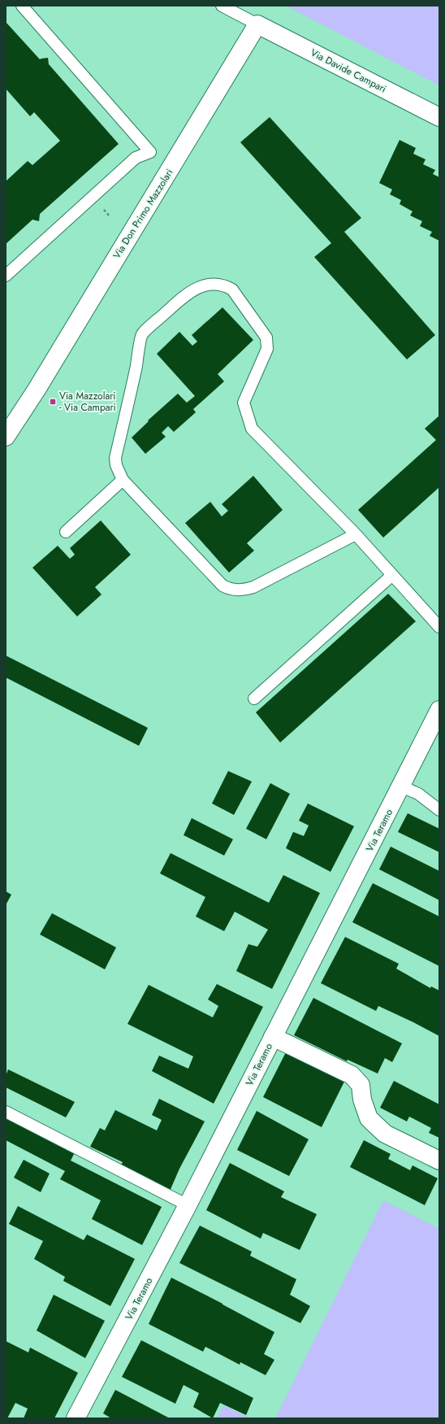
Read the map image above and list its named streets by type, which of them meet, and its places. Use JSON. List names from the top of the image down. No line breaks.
{"streets":{"street":["Via Davide Campari","Via Don Primo Mazzolari","Via Teramo"]},"crossings":[["Via Davide Campari","Via Don Primo Mazzolari"]],"places":{"transit":["Via Mazzolari - Via Campari"]}}
